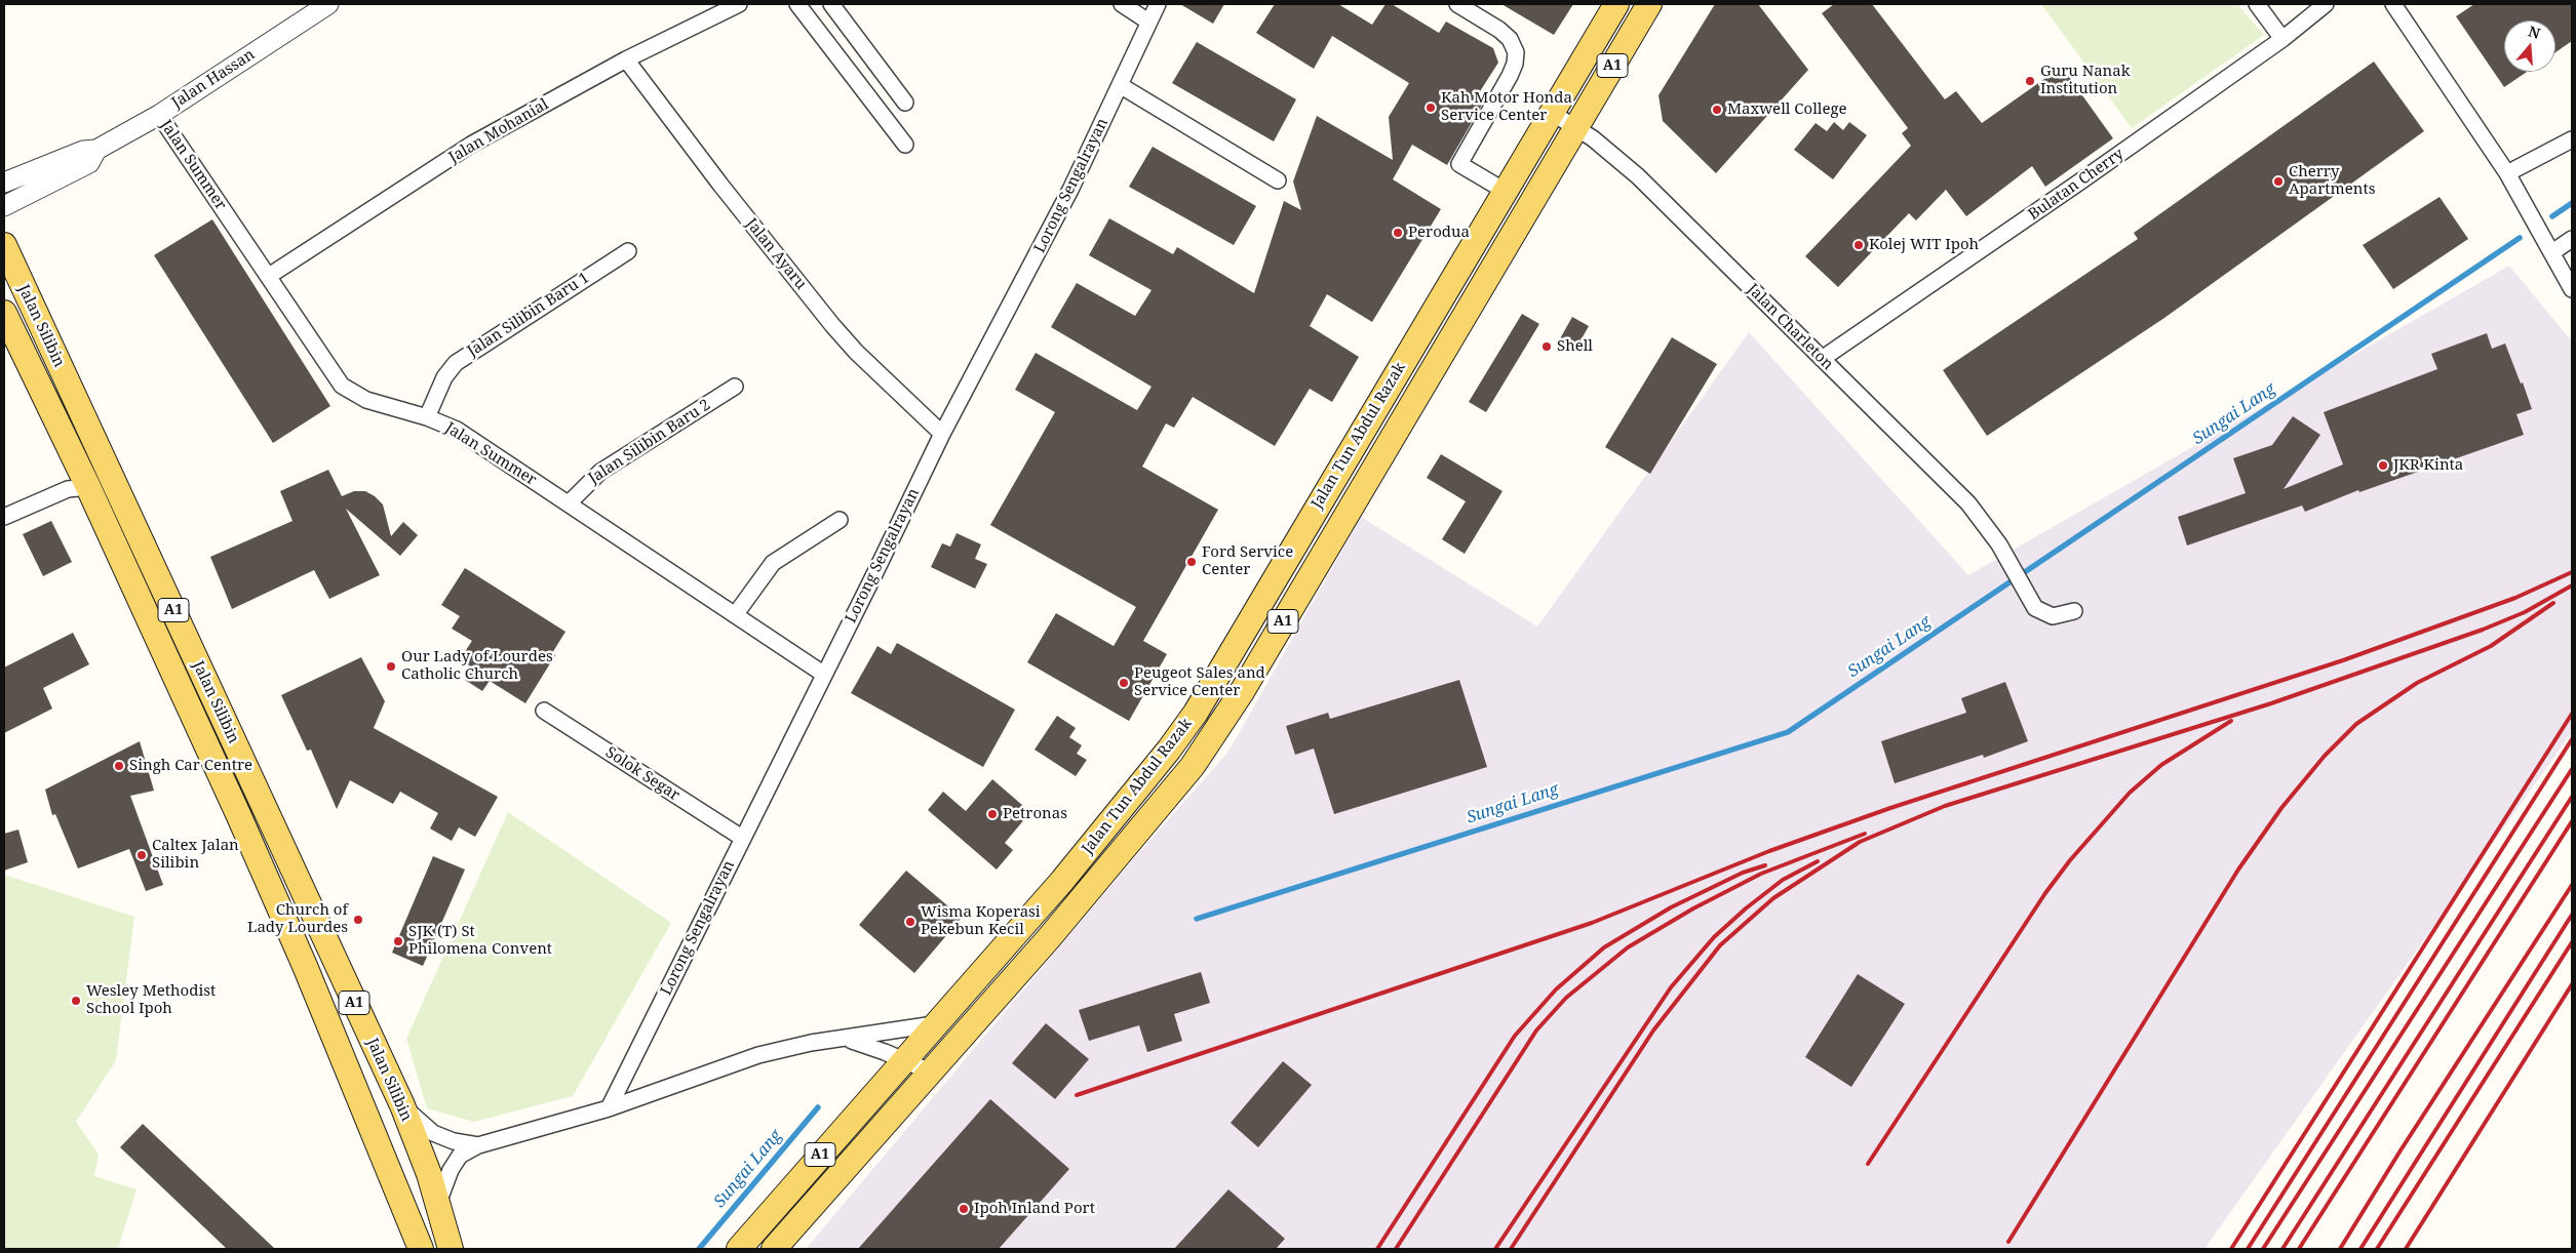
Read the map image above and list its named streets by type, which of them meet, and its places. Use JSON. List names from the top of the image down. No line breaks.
{"streets":{"main road":["A1","Jalan Silibin","Jalan Tun Abdul Razak"],"street":["Jalan Hassan","Jalan Mohanial","Jalan Summer","Bulatan Cherry","Lorong Sengalrayan","Jalan Ayaru","Jalan Silibin Baru 1","Jalan Charleton","Jalan Silibin Baru 2","Solok Segar"]},"crossings":[["Jalan Hassan","Jalan Summer"],["Jalan Mohanial","Jalan Summer"],["Jalan Mohanial","Jalan Ayaru"],["Jalan Summer","Lorong Sengalrayan"],["Jalan Summer","Jalan Silibin Baru 1"],["Jalan Summer","Jalan Silibin Baru 2"],["Bulatan Cherry","Jalan Charleton"],["Lorong Sengalrayan","Jalan Ayaru"],["Lorong Sengalrayan","Solok Segar"],["Jalan Charleton","Jalan Tun Abdul Razak"]],"water":["Sungai Lang"],"places":["Guru Nanak Institution","Kah Motor Honda Service Center","Maxwell College","Cherry Apartments","Perodua","Kolej WIT Ipoh","Shell","JKR Kinta","Ford Service Center","Our Lady of Lourdes Catholic Church","Peugeot Sales and Service Center","Singh Car Centre","Petronas","Caltex Jalan Silibin","Church of Lady Lourdes","Wisma Koperasi Pekebun Kecil","SJK (T) St Philomena Convent","Wesley Methodist School Ipoh","Ipoh Inland Port"],"north":"top"}
